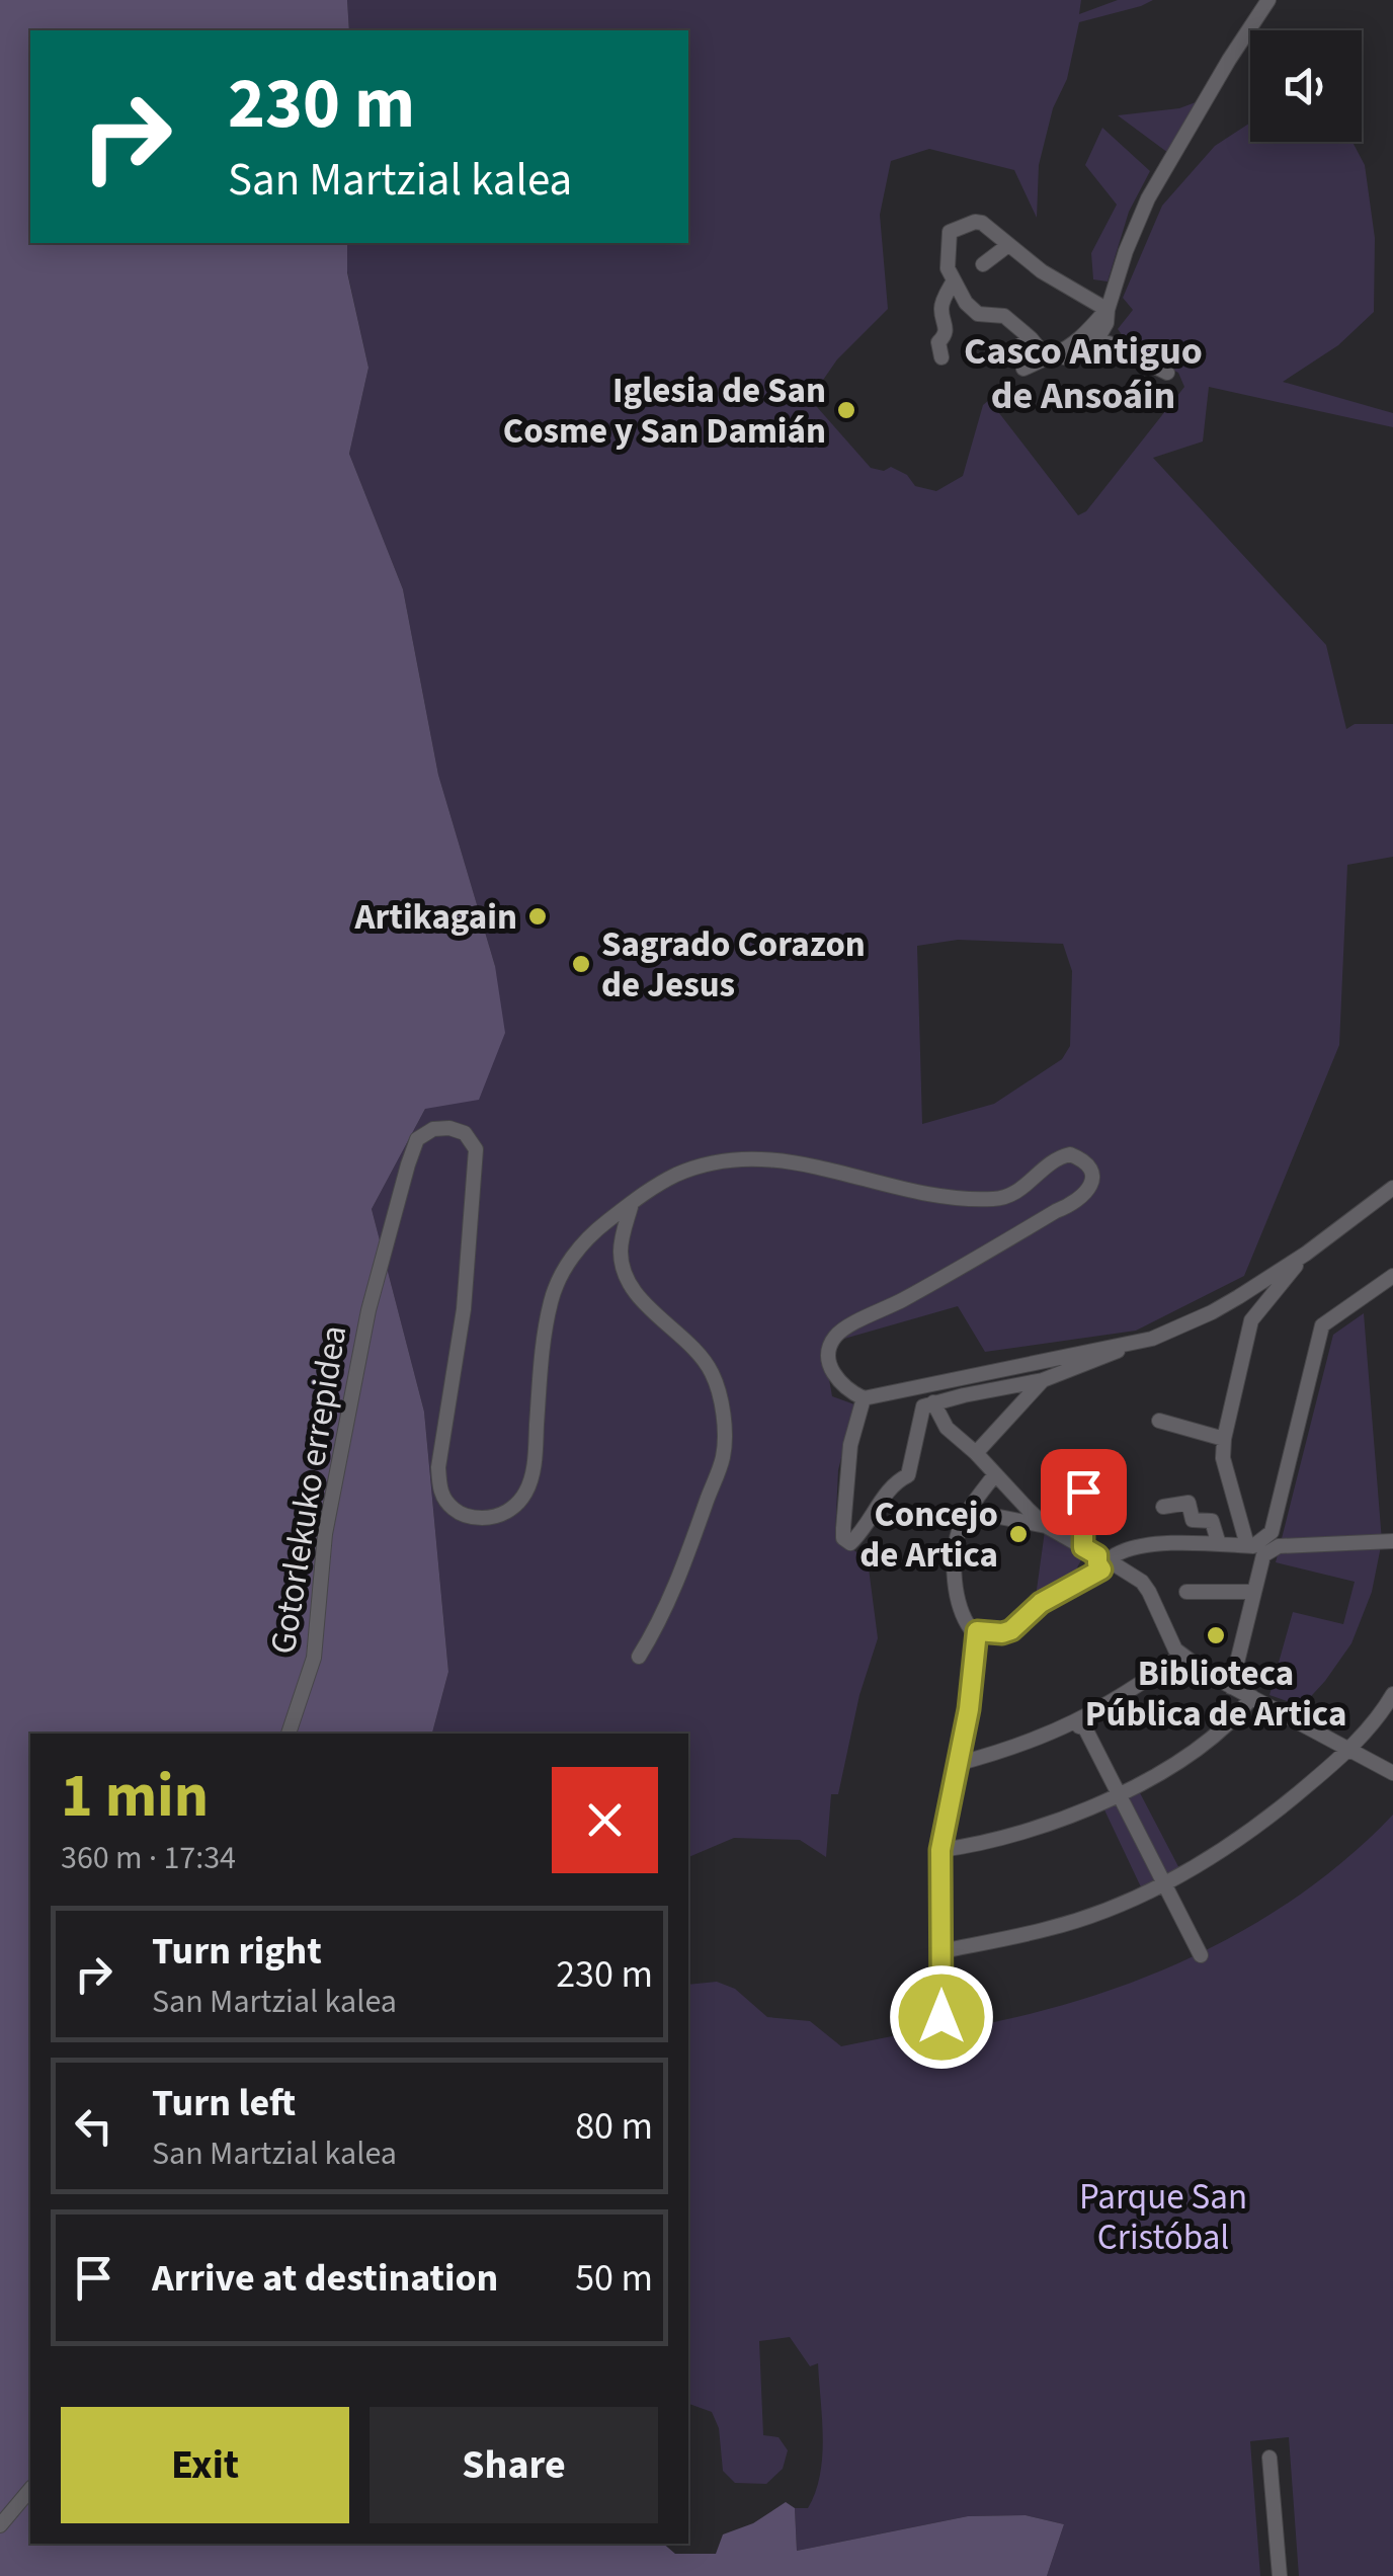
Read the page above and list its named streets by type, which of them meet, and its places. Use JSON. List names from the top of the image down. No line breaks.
{"streets":{"street":["Gotorlekuko errepidea"]},"districts":["Casco Antiguo de Ansoáin"],"parks":["Parque San Cristóbal"],"places":["Iglesia de San Cosme y San Damián","Artikagain","Sagrado Corazon de Jesus","Concejo de Artica","Biblioteca Pública de Artica"],"page":{"turn":["230 m","San Martzial kalea"],"heading":["1 min","360 m · 17:34"],"list":[{"name":"Turn right","note":"San Martzial kalea","value":"230 m"},{"name":"Turn left","note":"San Martzial kalea","value":"80 m"},{"name":"Arrive at destination","value":"50 m"}],"buttons":["Exit","Share"]}}
